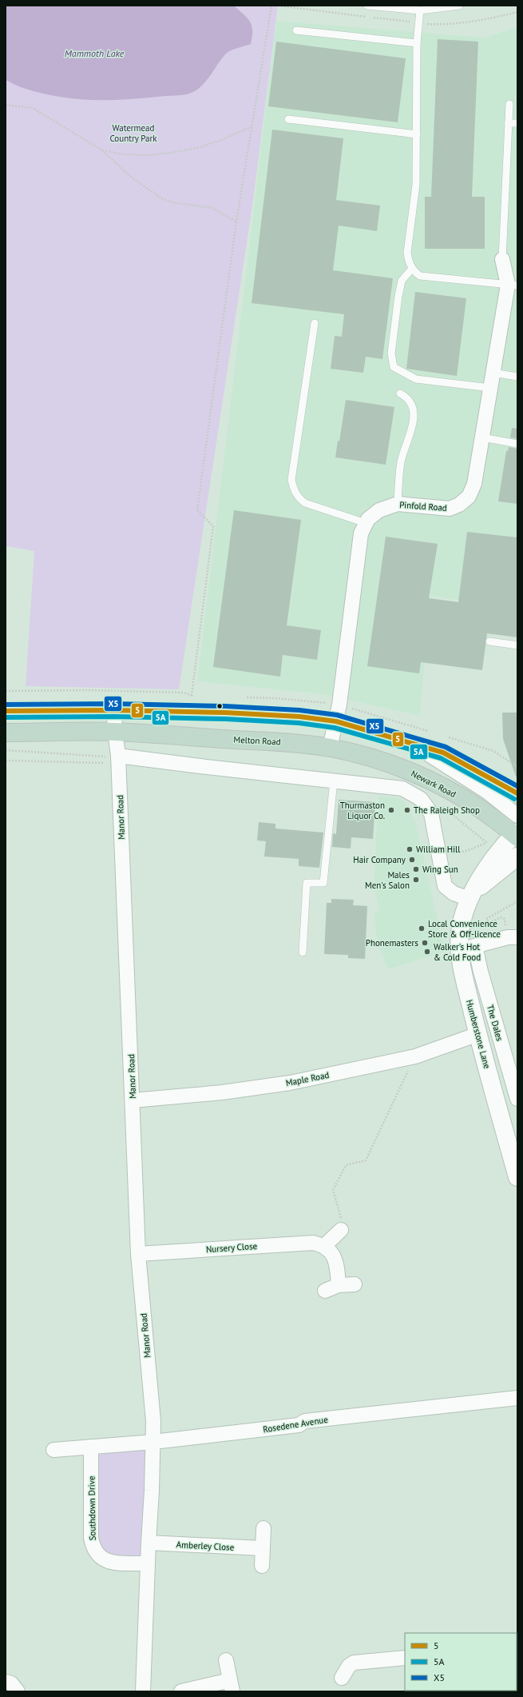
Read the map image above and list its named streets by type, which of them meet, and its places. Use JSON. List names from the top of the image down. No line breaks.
{"streets":{"highway":["Melton Road","Newark Road"],"street":["Pinfold Road","Manor Road","The Dales","Humberstone Lane","Maple Road","Nursery Close","Rosedene Avenue","Southdown Drive","Amberley Close"]},"crossings":[["Pinfold Road","Melton Road"],["Melton Road","Newark Road"],["Melton Road","Manor Road"],["Newark Road","Humberstone Lane"],["Manor Road","Maple Road"],["Manor Road","Nursery Close"],["Manor Road","Rosedene Avenue"],["The Dales","Humberstone Lane"],["Humberstone Lane","Maple Road"],["Rosedene Avenue","Southdown Drive"]],"water":["Mammoth Lake"],"parks":["Watermead Country Park"],"places":["Thurmaston Liquor Co.","The Raleigh Shop","William Hill","Hair Company","Wing Sun","Males Men's Salon","Local Convenience Store & Off-licence","Phonemasters","Walker's Hot & Cold Food"],"lines":["transit line X5","transit line 5","transit line 5A"],"legend":["5","5A","X5"]}
